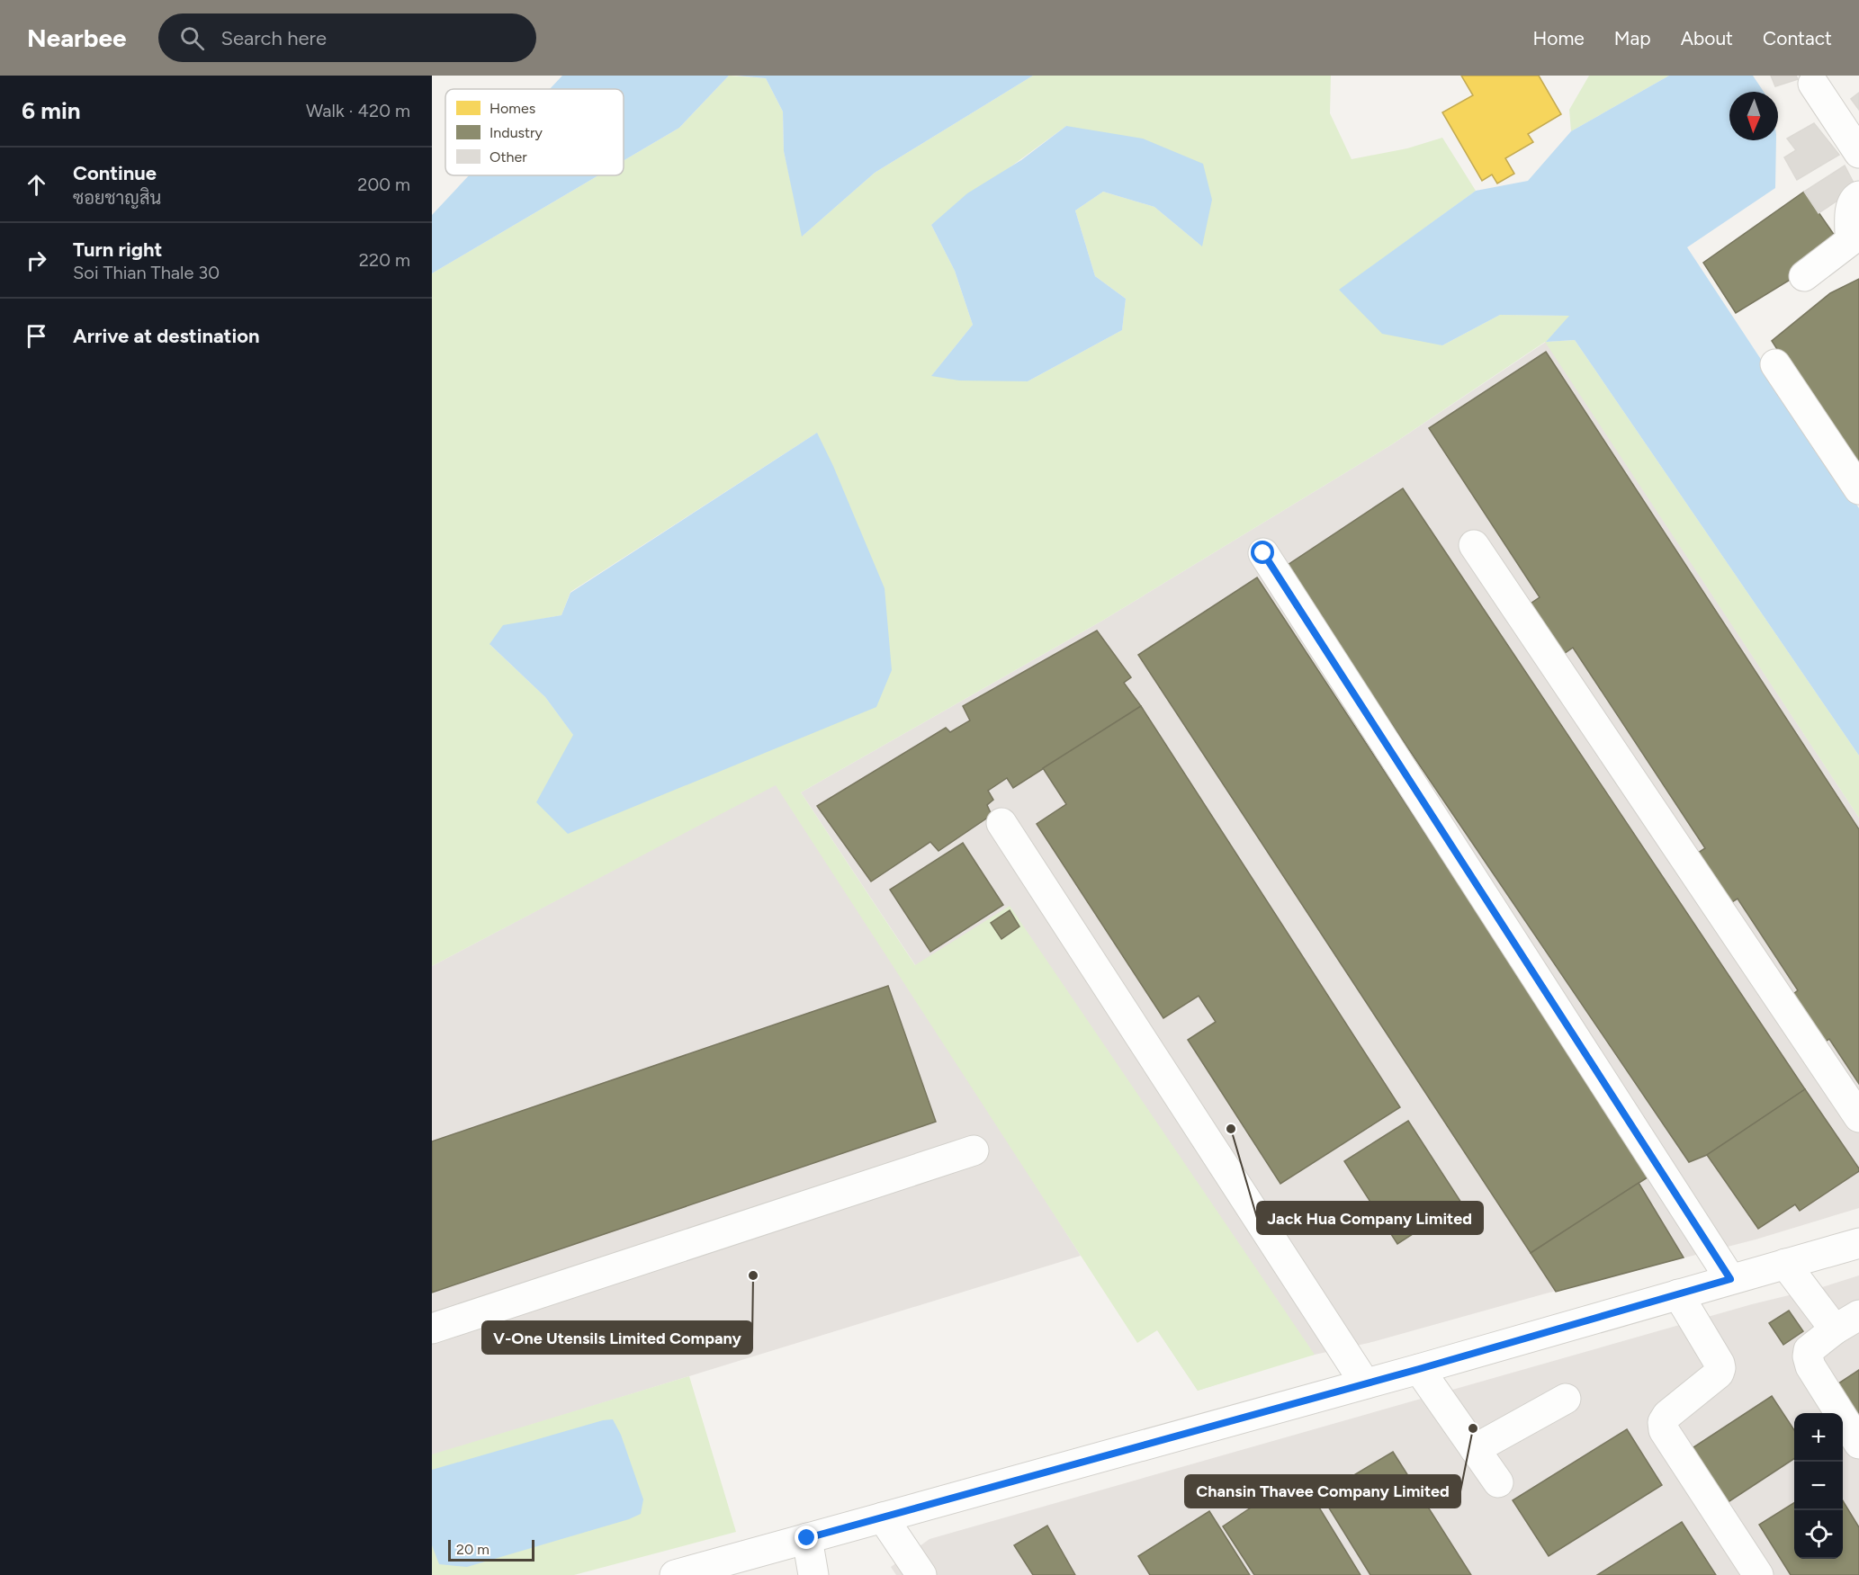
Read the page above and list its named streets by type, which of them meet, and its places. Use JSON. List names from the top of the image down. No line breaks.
{"places":["Jack Hua Company Limited","V-One Utensils Limited Company","Chansin Thavee Company Limited"],"legend":["Homes","Industry","Other"],"scale_bar":"20 m","north":"bottom","page":{"header":"Nearbee","search":"Search here","nav":["Home","Map","About","Contact"],"heading":["6 min","Walk · 420 m"],"list":[["Continue","ซอยชาญสิน","200 m"],["Turn right","Soi Thian Thale 30","220 m"],"Arrive at destination"],"map_buttons":["+","−"],"scale":"20 m"}}
